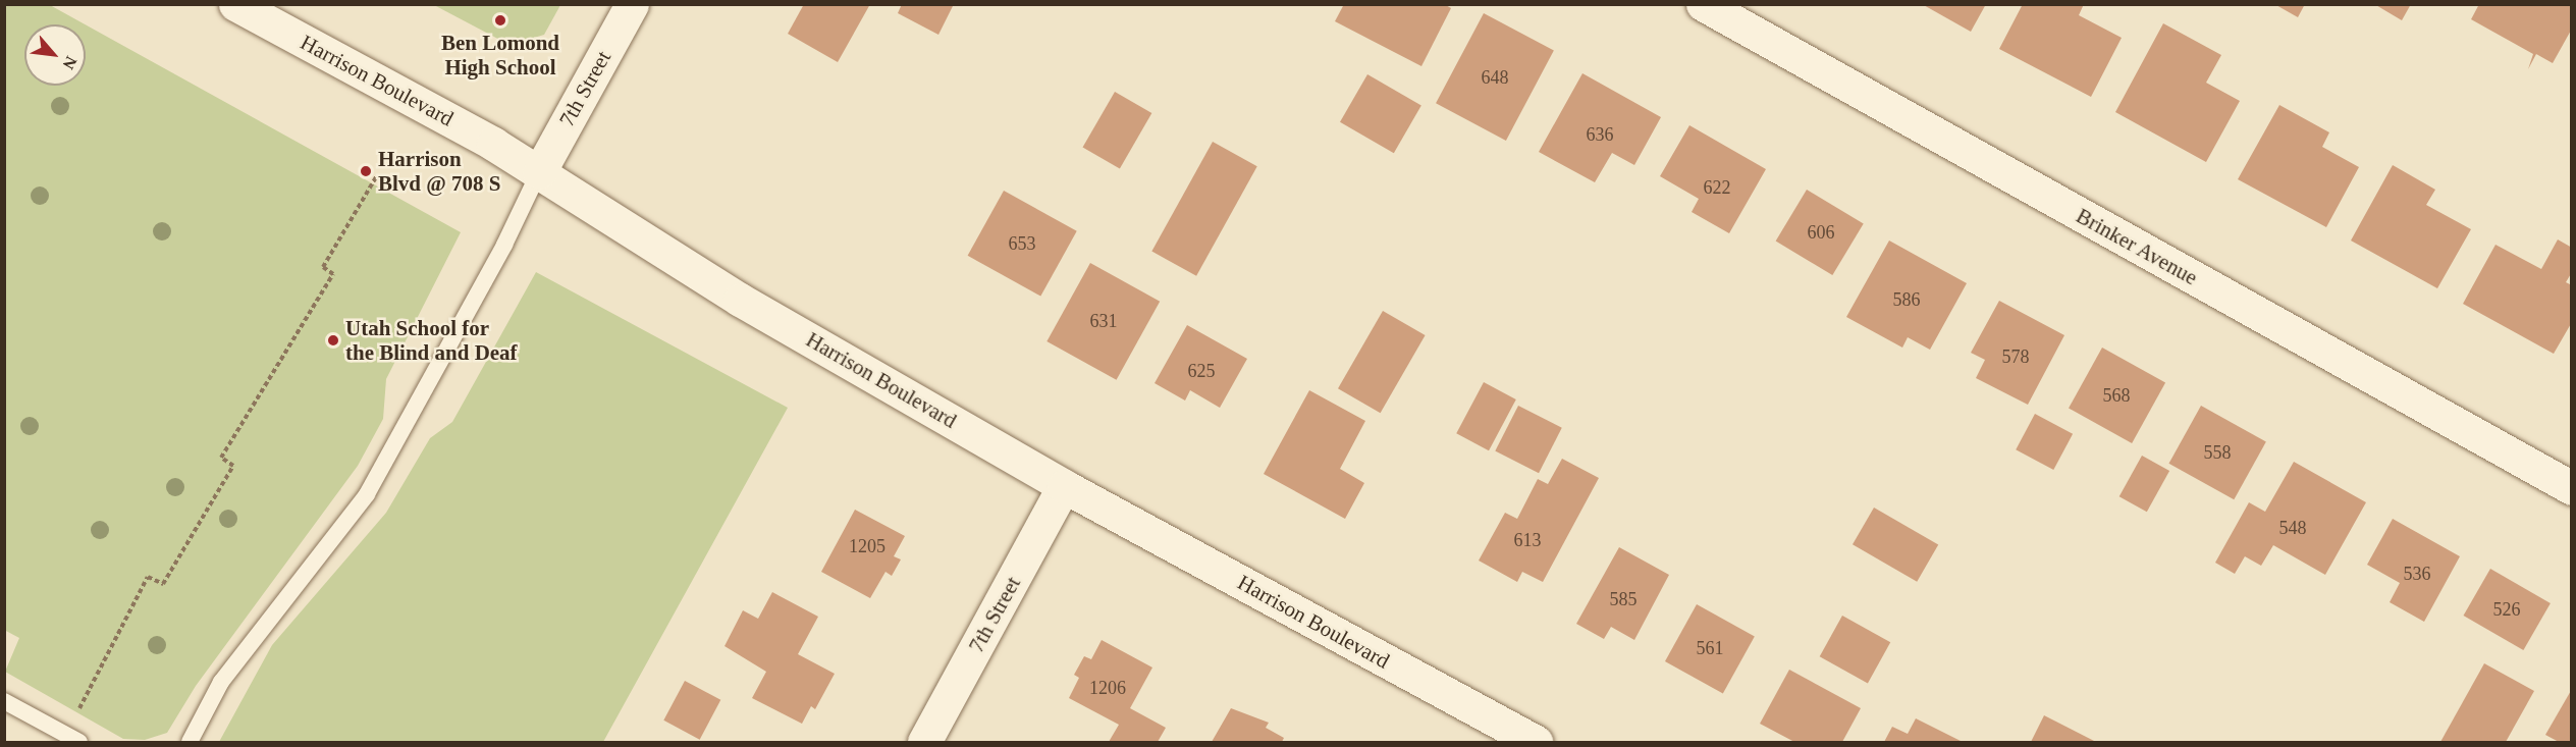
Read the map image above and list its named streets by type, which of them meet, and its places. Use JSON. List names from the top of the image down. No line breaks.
{"streets":{"main road":["Harrison Boulevard","7th Street","Brinker Avenue"]},"crossings":[["Harrison Boulevard","7th Street"]],"places":["Ben Lomond High School","Harrison Blvd @ 708 S","Utah School for the Blind and Deaf"],"house_numbers":["648","636","622","606","653","586","631","578","625","568","558","548","613","1205","536","585","526","561","1206"],"north":"bottom right"}
